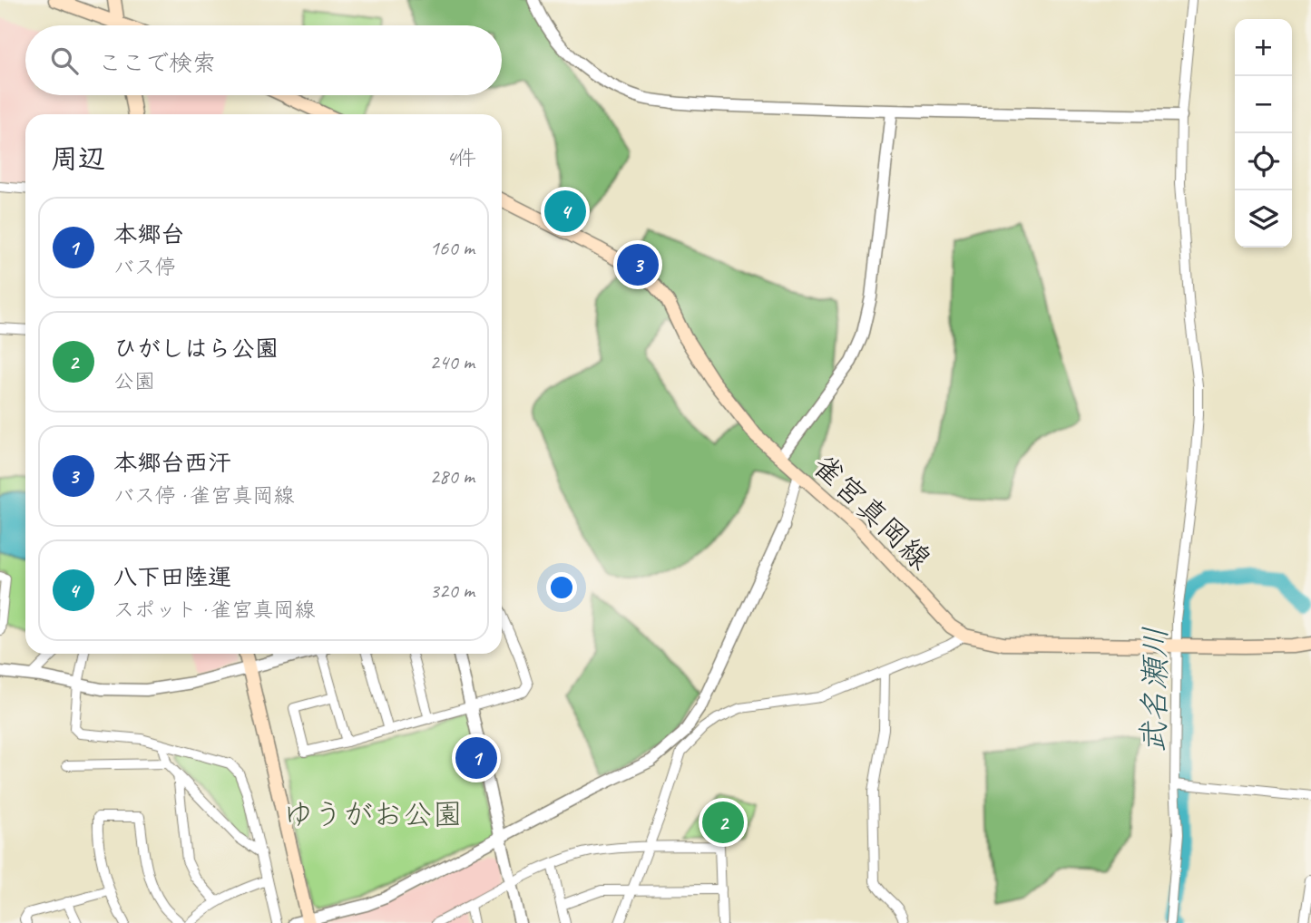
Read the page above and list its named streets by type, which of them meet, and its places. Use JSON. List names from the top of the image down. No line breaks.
{"streets":{"main road":["雀宮真岡線"]},"water":["武名瀬川"],"parks":["ゆうがお公園"],"page":{"map_buttons":["+","−"],"search":"ここで検索","heading":["周辺","4件"],"pins":["4","3","1","2"],"list":[{"mark":"1","name":"本郷台","note":"バス停","value":"160 m"},{"mark":"2","name":"ひがしはら公園","note":"公園","value":"240 m"},{"mark":"3","name":"本郷台西汗","note":"バス停 · 雀宮真岡線","value":"280 m"},{"mark":"4","name":"八下田陸運","note":"スポット · 雀宮真岡線","value":"320 m"}]}}
